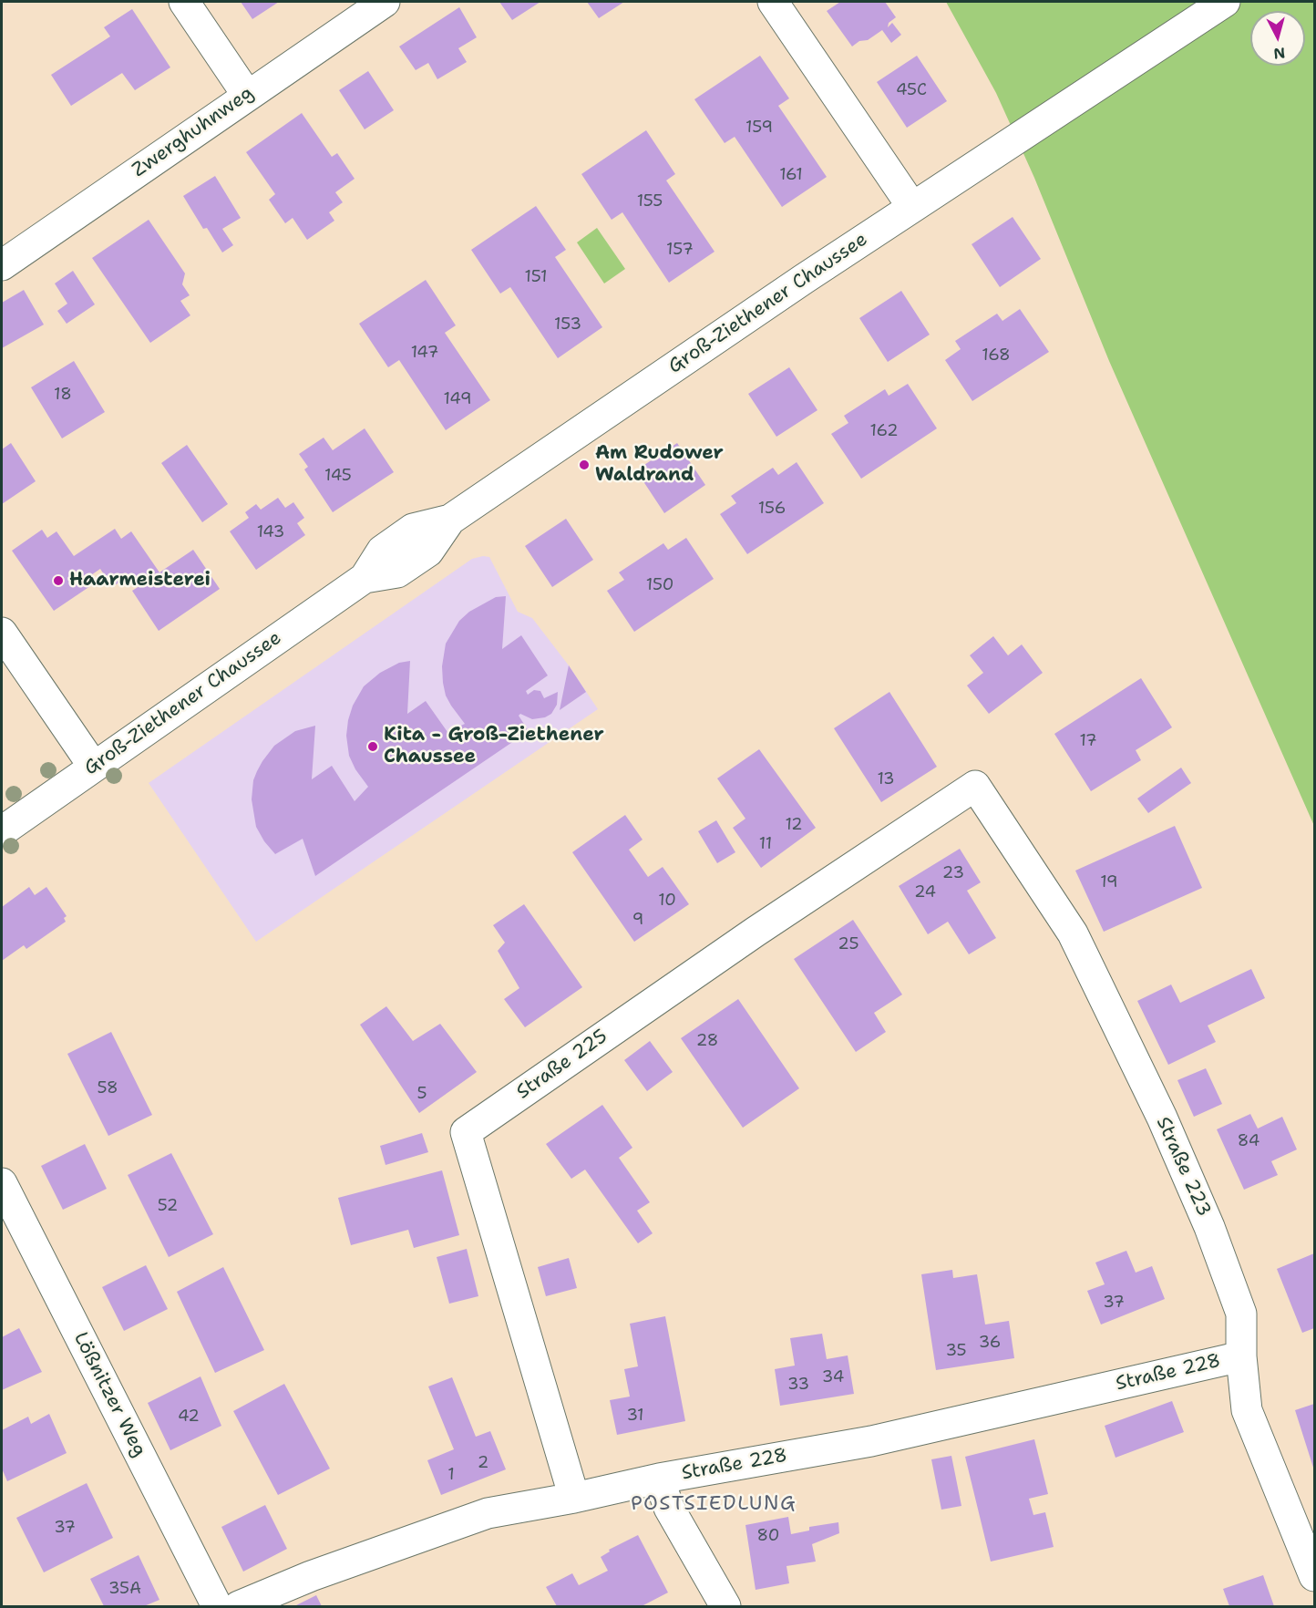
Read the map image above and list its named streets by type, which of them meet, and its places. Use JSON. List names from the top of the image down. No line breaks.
{"streets":{"street":["Zwerghuhnweg","Groß-Ziethener Chaussee","Straße 225","Straße 223","Straße 228","Lößnitzer Weg"]},"crossings":[["Straße 225","Straße 223"],["Straße 225","Straße 228"],["Straße 223","Straße 228"]],"districts":["POSTSIEDLUNG"],"places":["Am Rudower Waldrand","Haarmeisterei","Kita - Groß-Ziethener Chaussee"],"house_numbers":["45C","159","161","155","157","151","153","147","168","18","149","162","145","156","143","150","17","13","12","11","23","19","24","10","9","25","28","58","5","84","52","37","36","35","34","33","31","42","2","1","37","80","35A"],"north":"bottom"}
